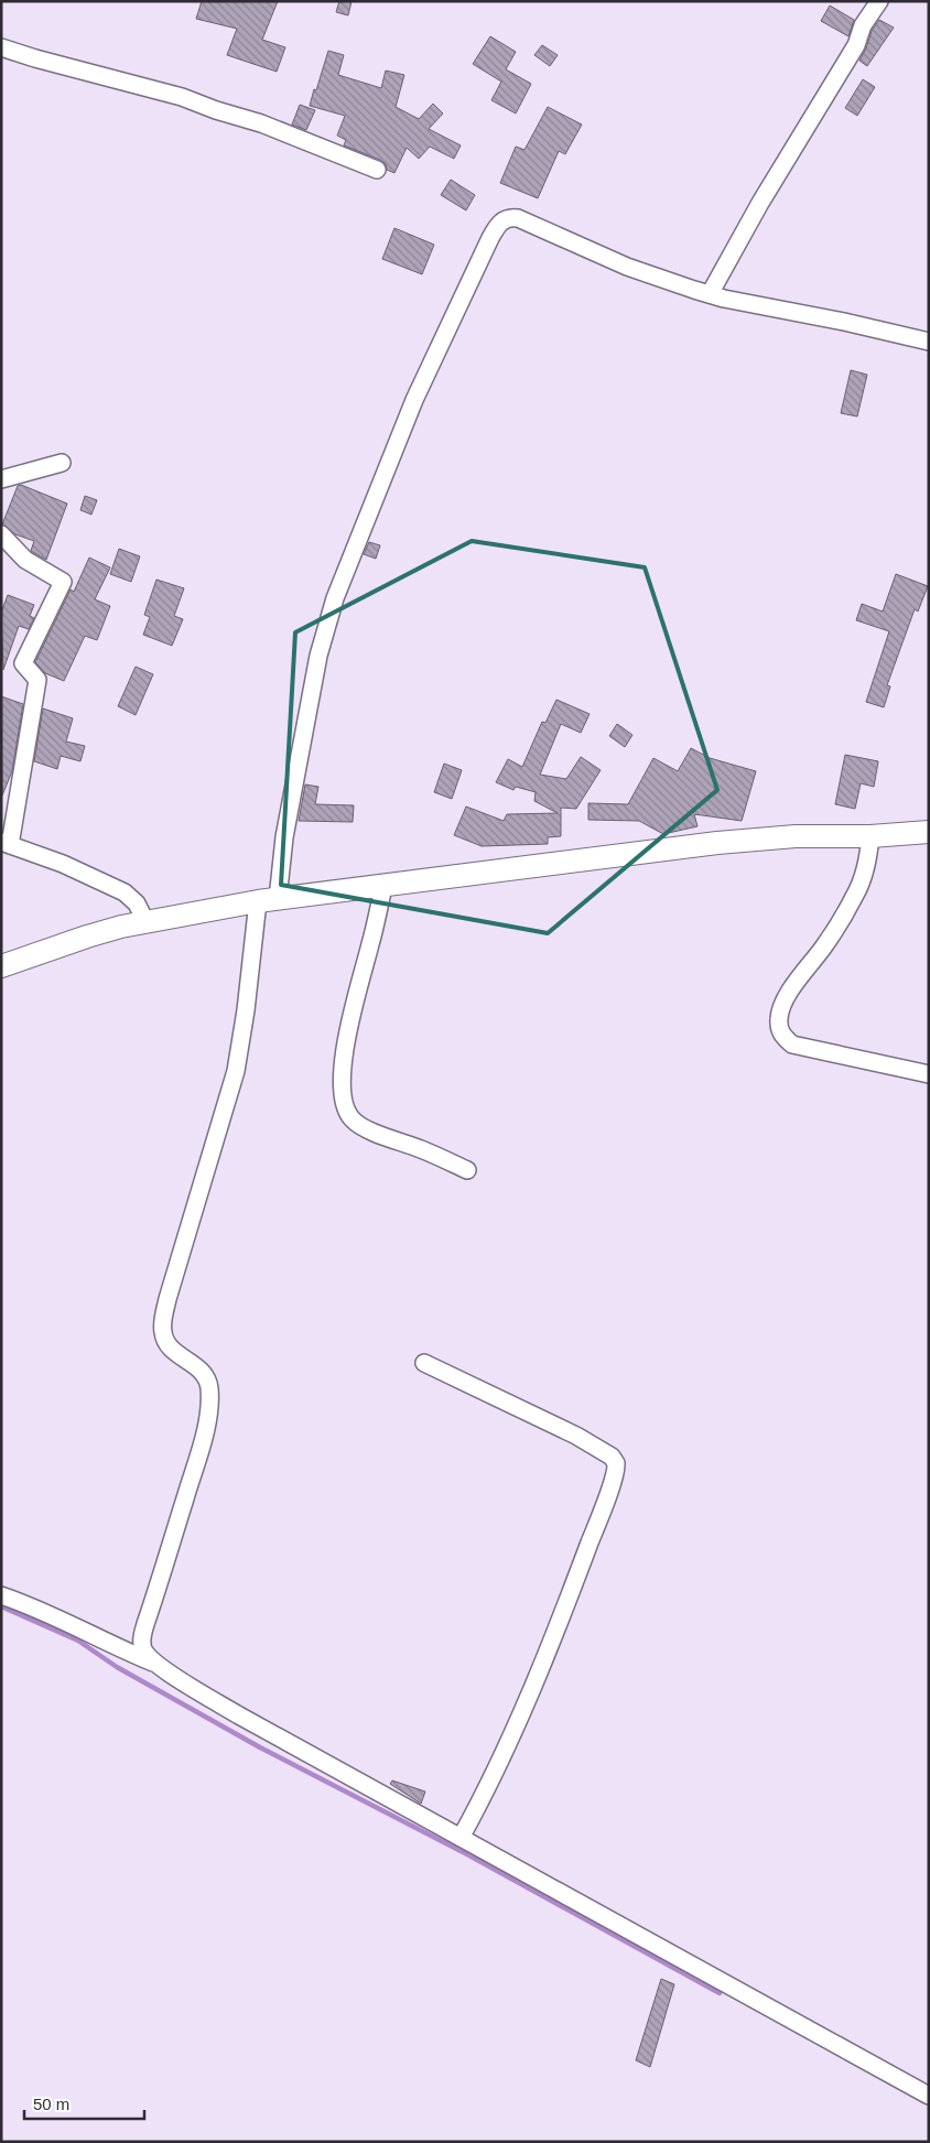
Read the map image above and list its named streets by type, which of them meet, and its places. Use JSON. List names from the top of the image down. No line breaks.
{"scale_bar":"50 m"}
